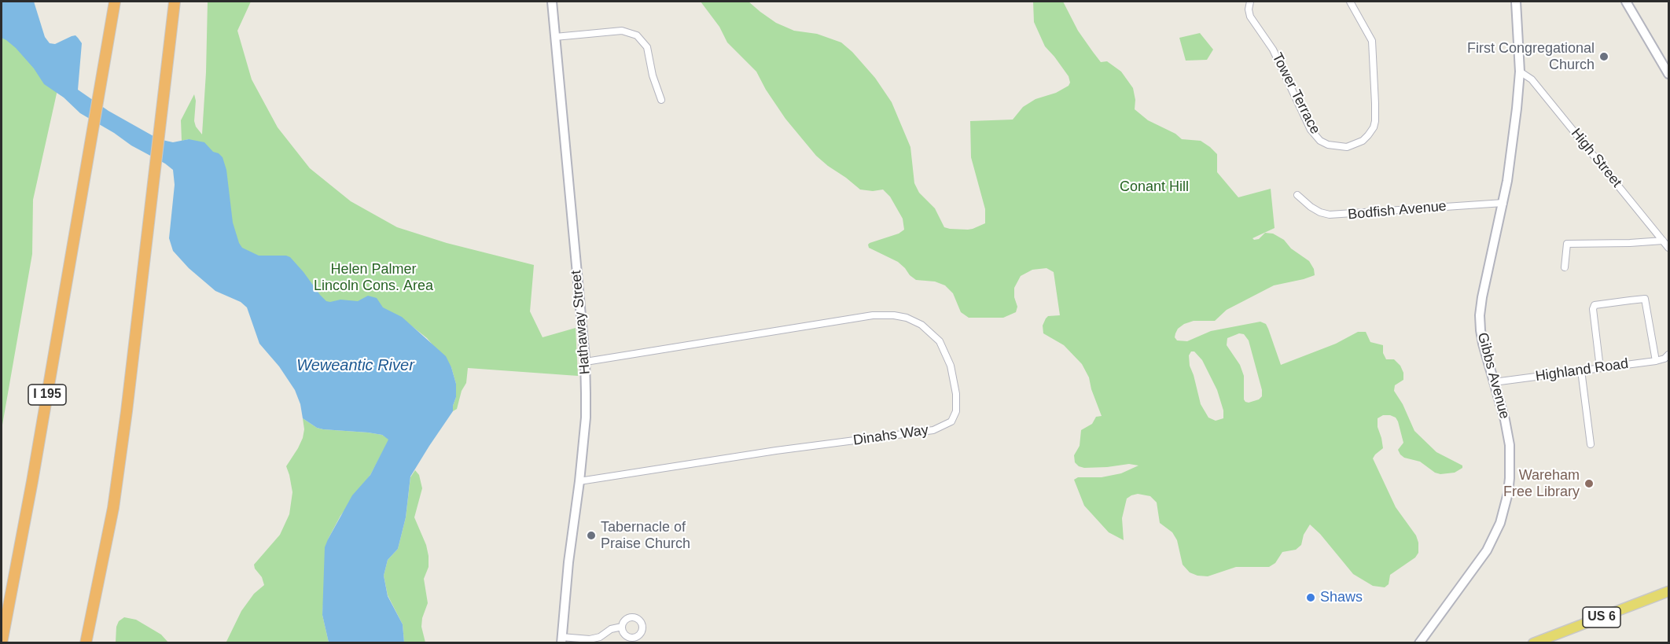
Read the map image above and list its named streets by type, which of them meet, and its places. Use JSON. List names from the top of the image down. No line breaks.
{"streets":{"highway":["I 195"],"main road":["Hathaway Street","Gibbs Avenue","US 6"],"street":["Tower Terrace","High Street","Bodfish Avenue","Highland Road","Dinahs Way"]},"crossings":[["High Street","Gibbs Avenue"],["Bodfish Avenue","Gibbs Avenue"],["Hathaway Street","Dinahs Way"],["Highland Road","Gibbs Avenue"]],"water":["Weweantic River"],"parks":["Conant Hill","Helen Palmer Lincoln Cons. Area"],"places":["First Congregational Church","Wareham Free Library","Tabernacle of Praise Church","Shaws"]}
